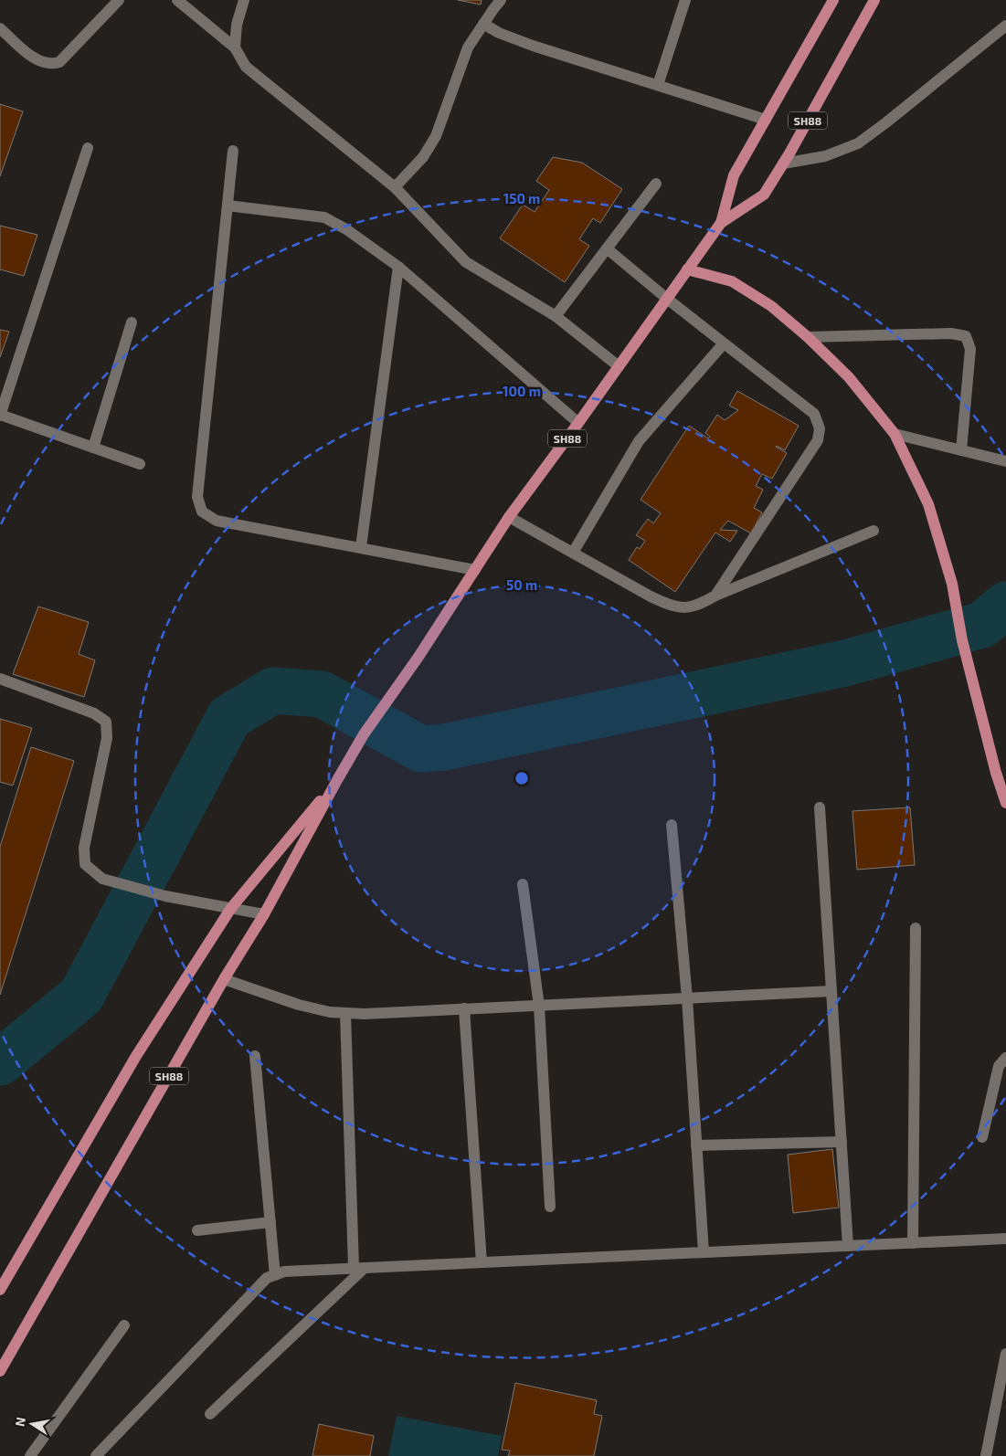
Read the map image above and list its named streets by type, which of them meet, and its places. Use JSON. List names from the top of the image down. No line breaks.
{"streets":{"main road":["SH88"]},"north":"left","rings":["150 m","100 m","50 m"]}
